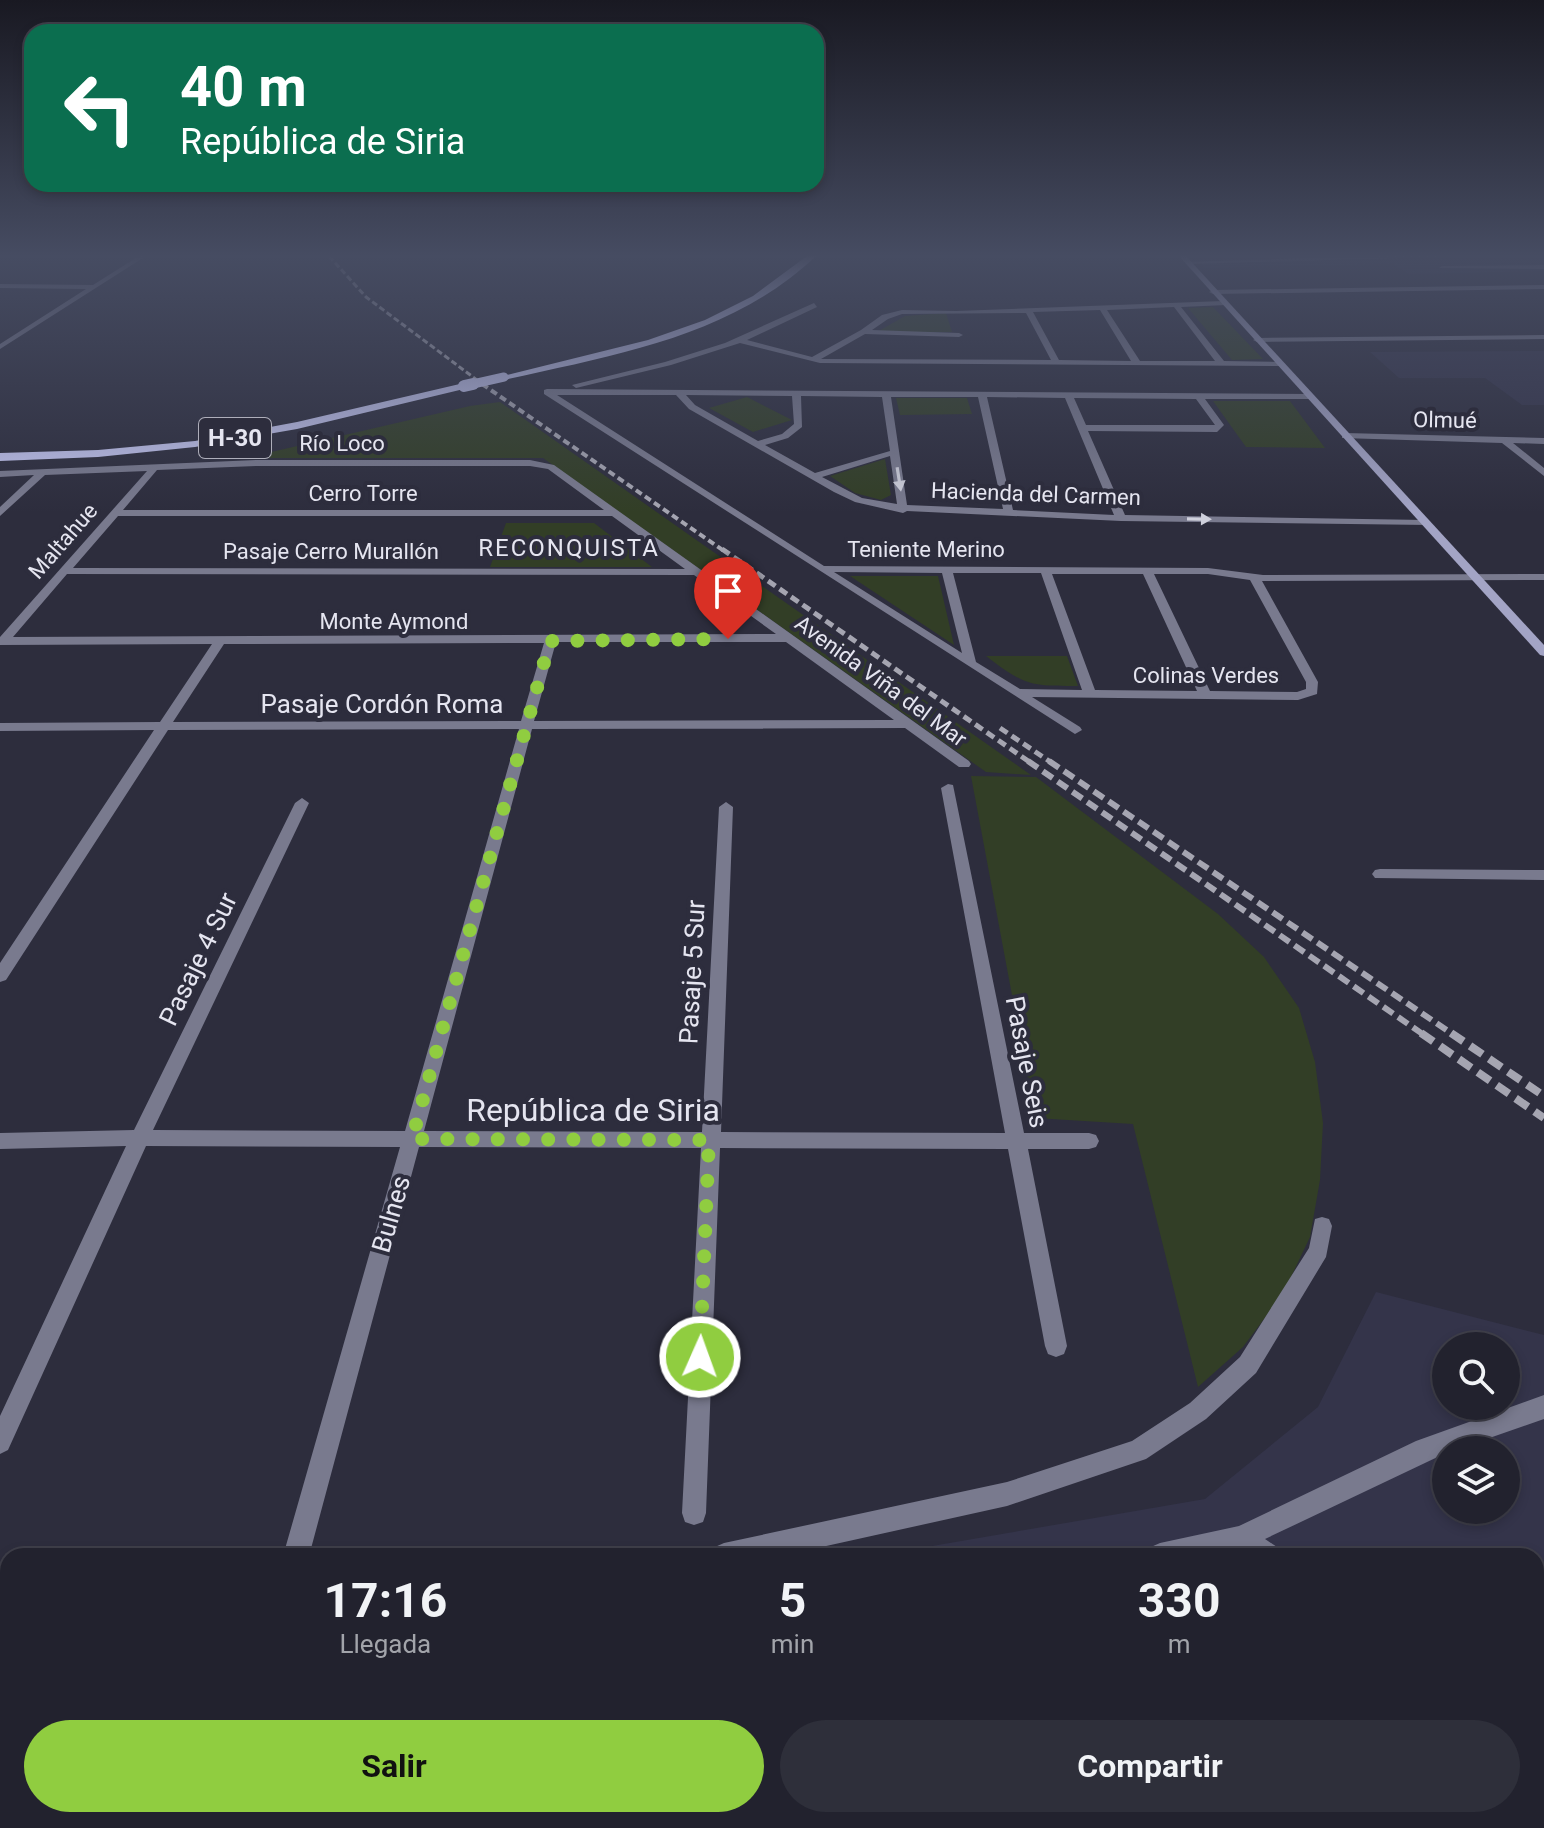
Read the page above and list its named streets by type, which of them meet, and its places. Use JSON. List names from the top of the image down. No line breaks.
{"streets":{"main road":["H-30"],"street":["Olmué","Río Loco","Cerro Torre","Hacienda del Carmen","Maltahue","Teniente Merino","Pasaje Cerro Murallón","Monte Aymond","Colinas Verdes","Avenida Viña del Mar","Pasaje Cordón Roma","Pasaje 4 Sur","Pasaje 5 Sur","Pasaje Seis","República de Siria","Bulnes"]},"crossings":[["Río Loco","Maltahue"],["Río Loco","Avenida Viña del Mar"],["Cerro Torre","Maltahue"],["Cerro Torre","Avenida Viña del Mar"],["Maltahue","Pasaje Cerro Murallón"],["Maltahue","Monte Aymond"],["Teniente Merino","Colinas Verdes"],["Pasaje Cerro Murallón","Avenida Viña del Mar"],["Monte Aymond","Avenida Viña del Mar"],["Monte Aymond","Bulnes"],["Avenida Viña del Mar","Pasaje Cordón Roma"],["Pasaje Cordón Roma","Bulnes"],["Pasaje 4 Sur","República de Siria"],["Pasaje 5 Sur","República de Siria"],["Pasaje Seis","República de Siria"],["República de Siria","Bulnes"]],"districts":["RECONQUISTA"],"page":{"turn":["40 m","República de Siria"],"eta":["17:16","Llegada","5","min","330","m"],"buttons":["Salir","Compartir"]}}
